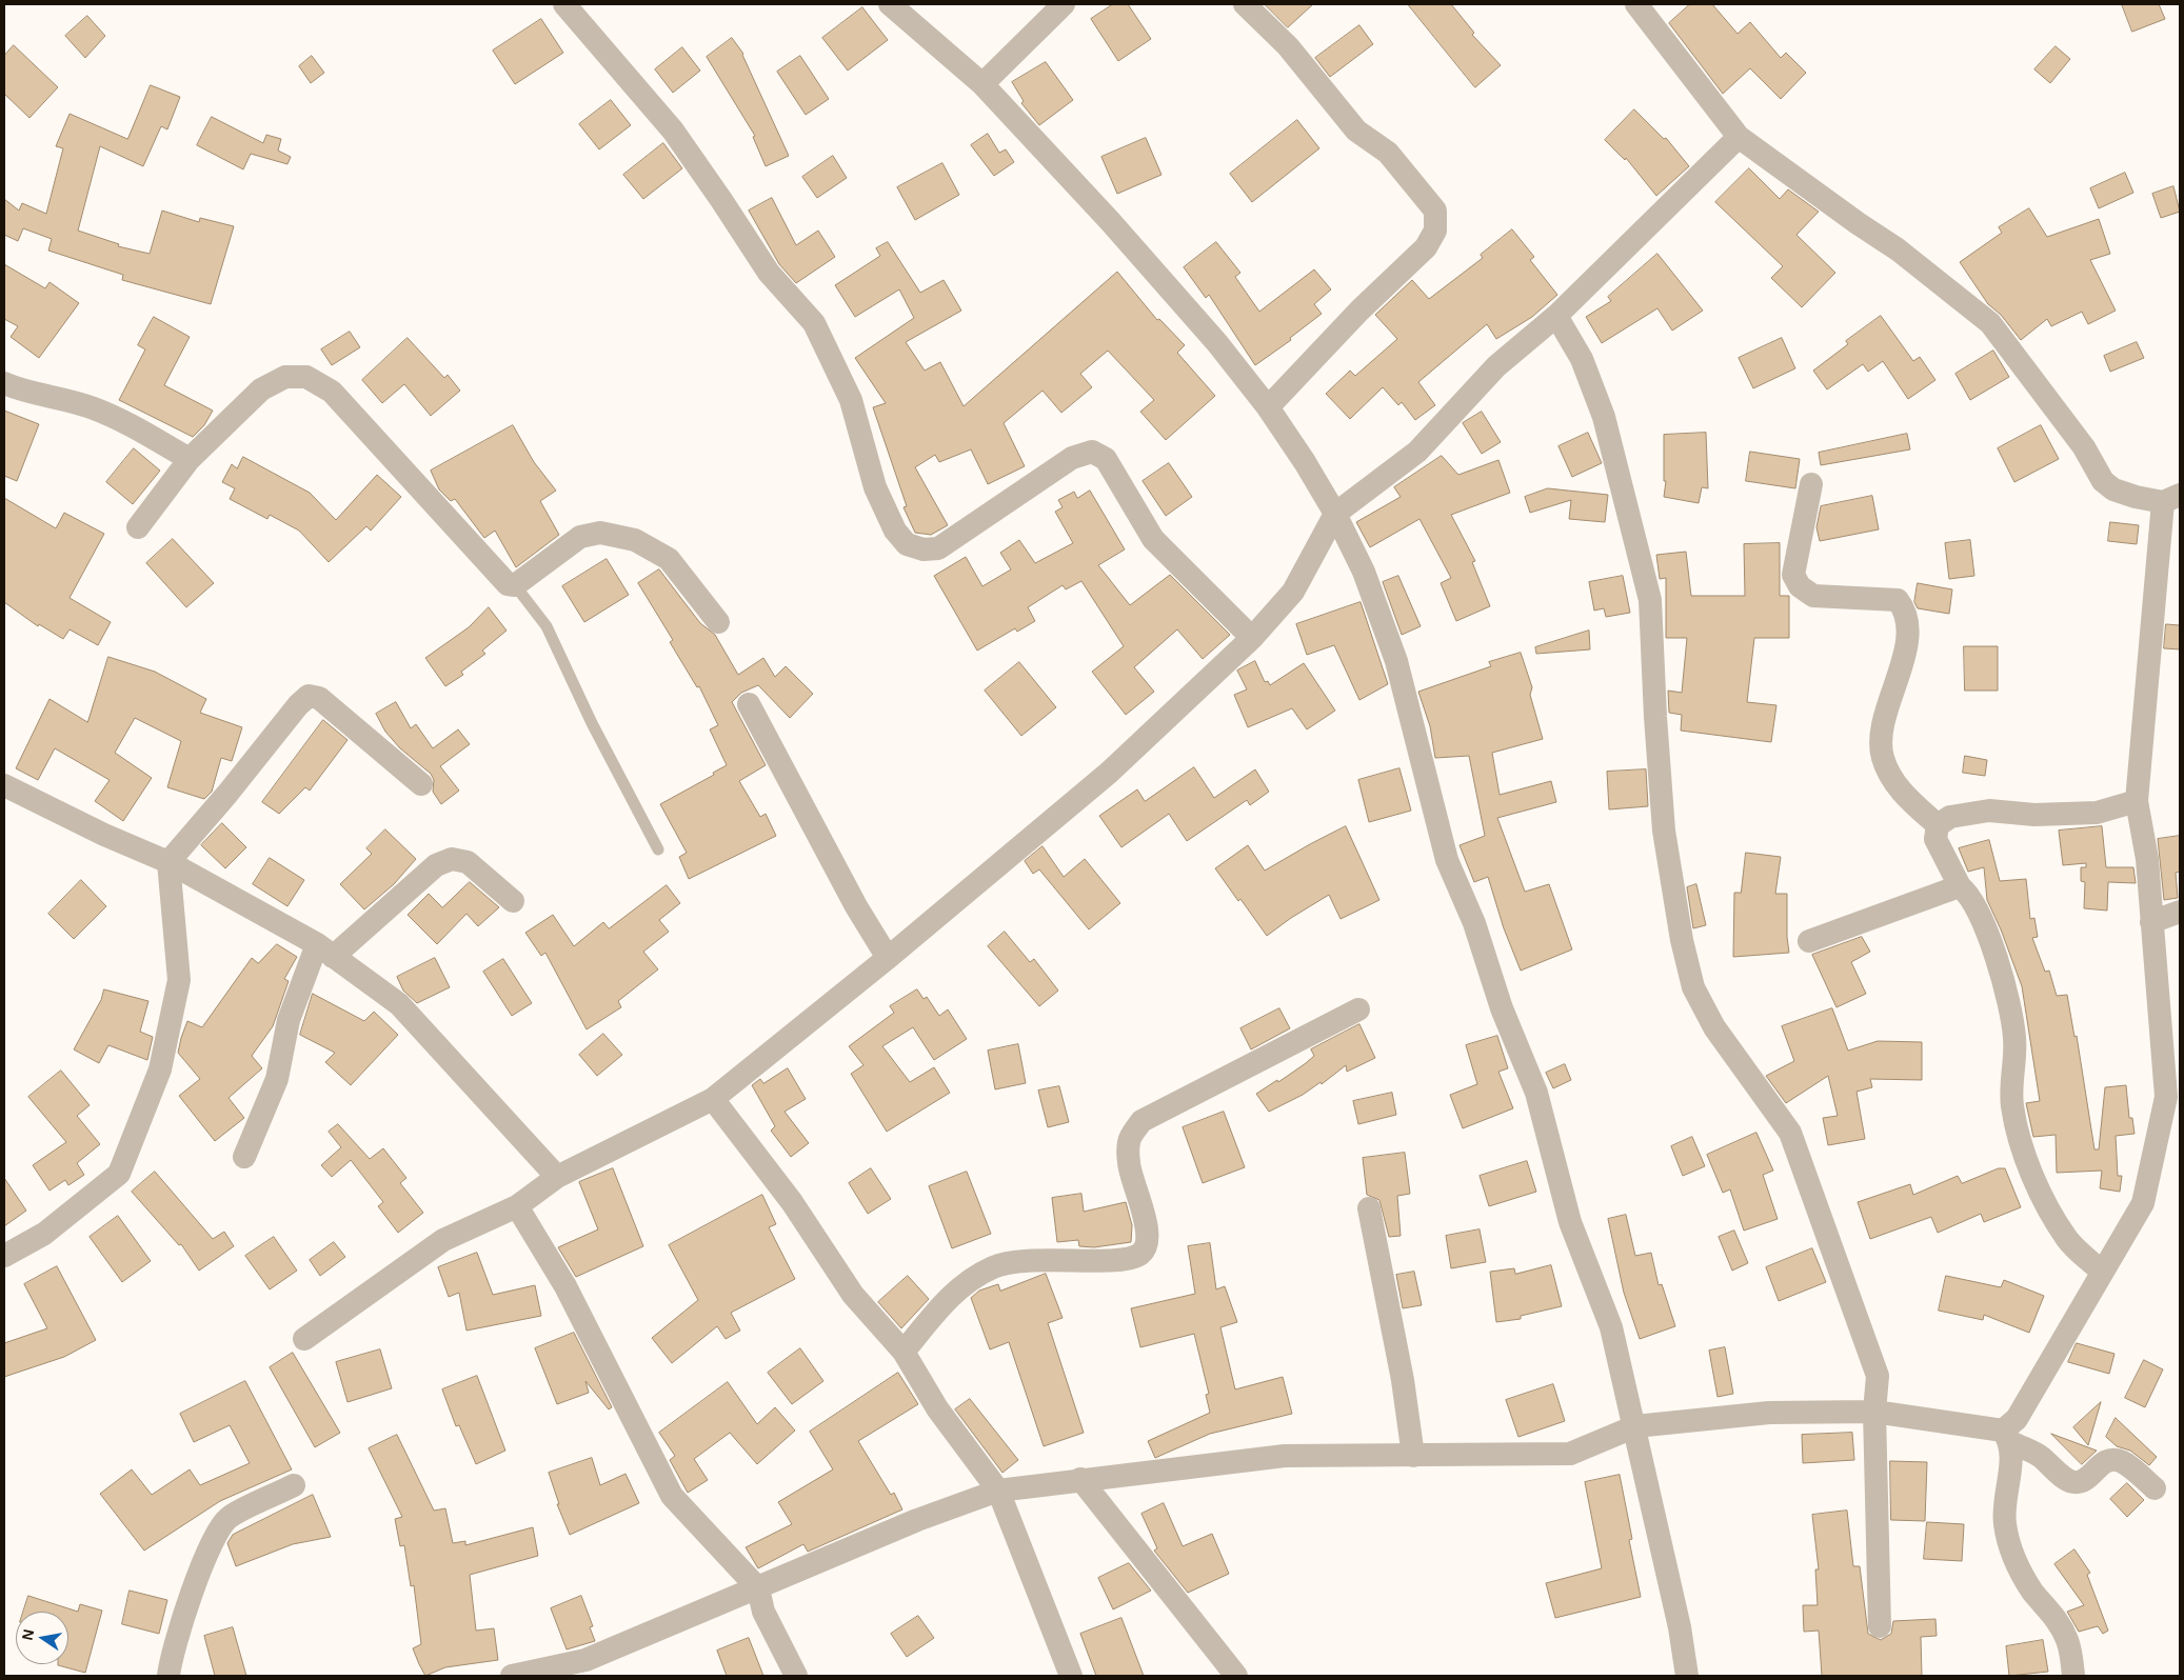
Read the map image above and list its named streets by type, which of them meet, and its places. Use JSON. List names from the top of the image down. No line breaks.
{"north":"left"}
